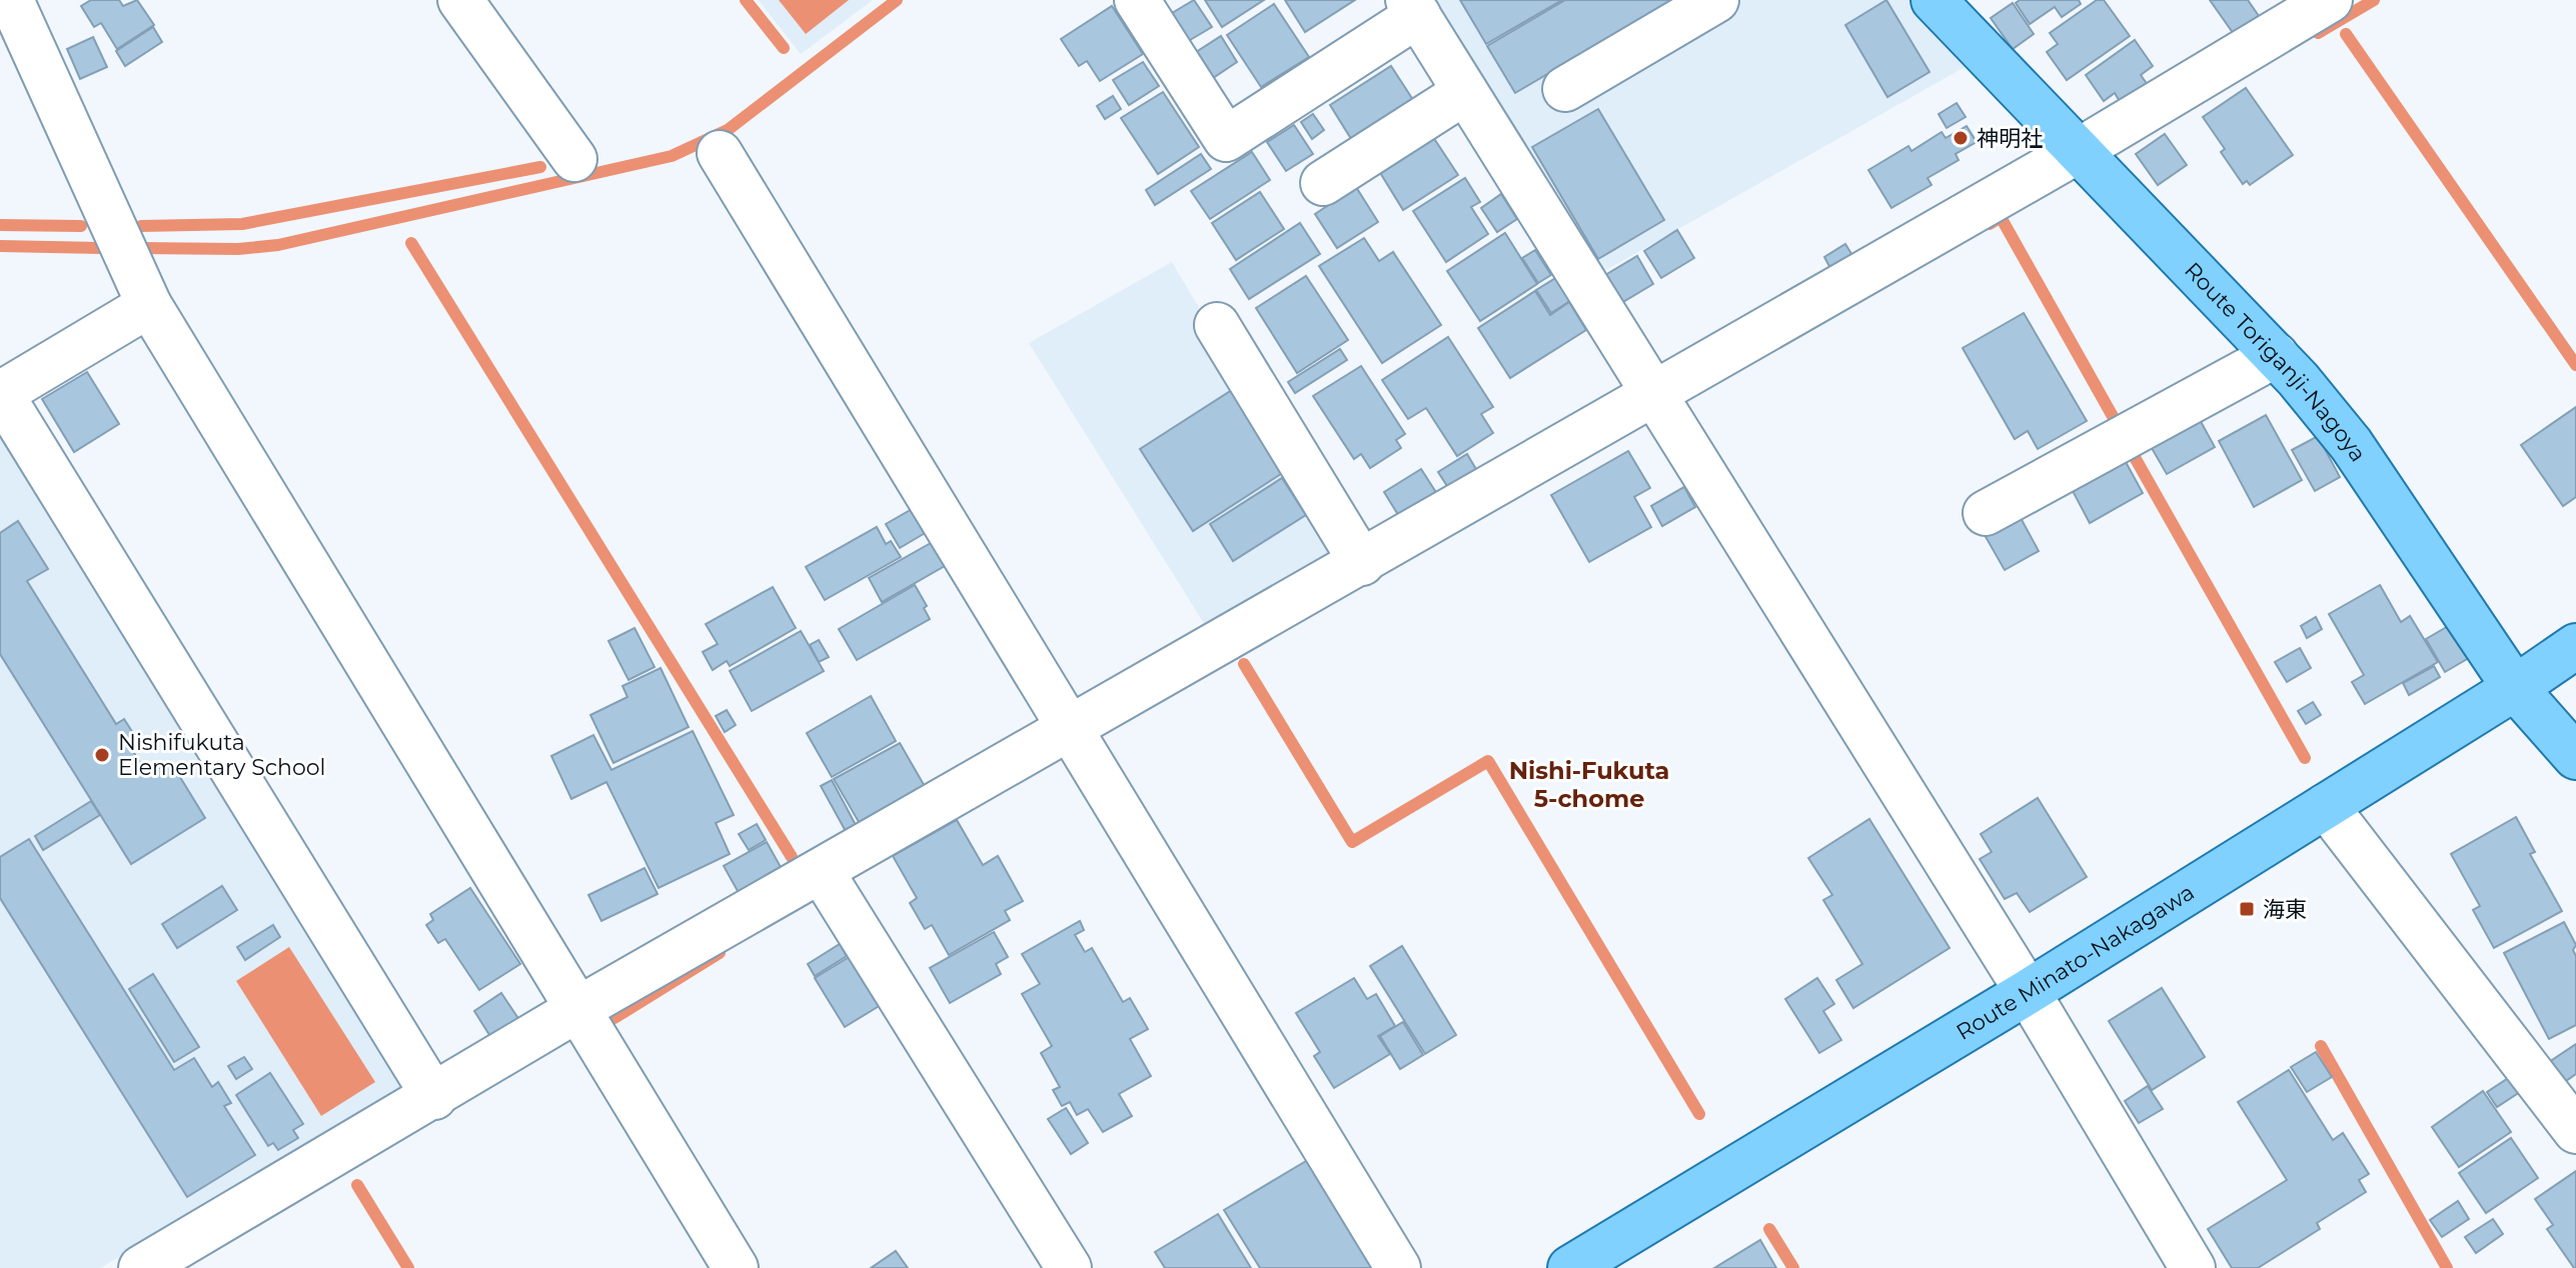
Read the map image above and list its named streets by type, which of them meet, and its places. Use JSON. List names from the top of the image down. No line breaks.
{"streets":{"main road":["Route Toriganji-Nagoya","Route Minato-Nakagawa"]},"crossings":[["Route Toriganji-Nagoya","Route Minato-Nakagawa"]],"districts":["Nishi-Fukuta 5-chome"],"places":{"other":["神明社","Nishifukuta Elementary School"],"transit":["海東"]}}
